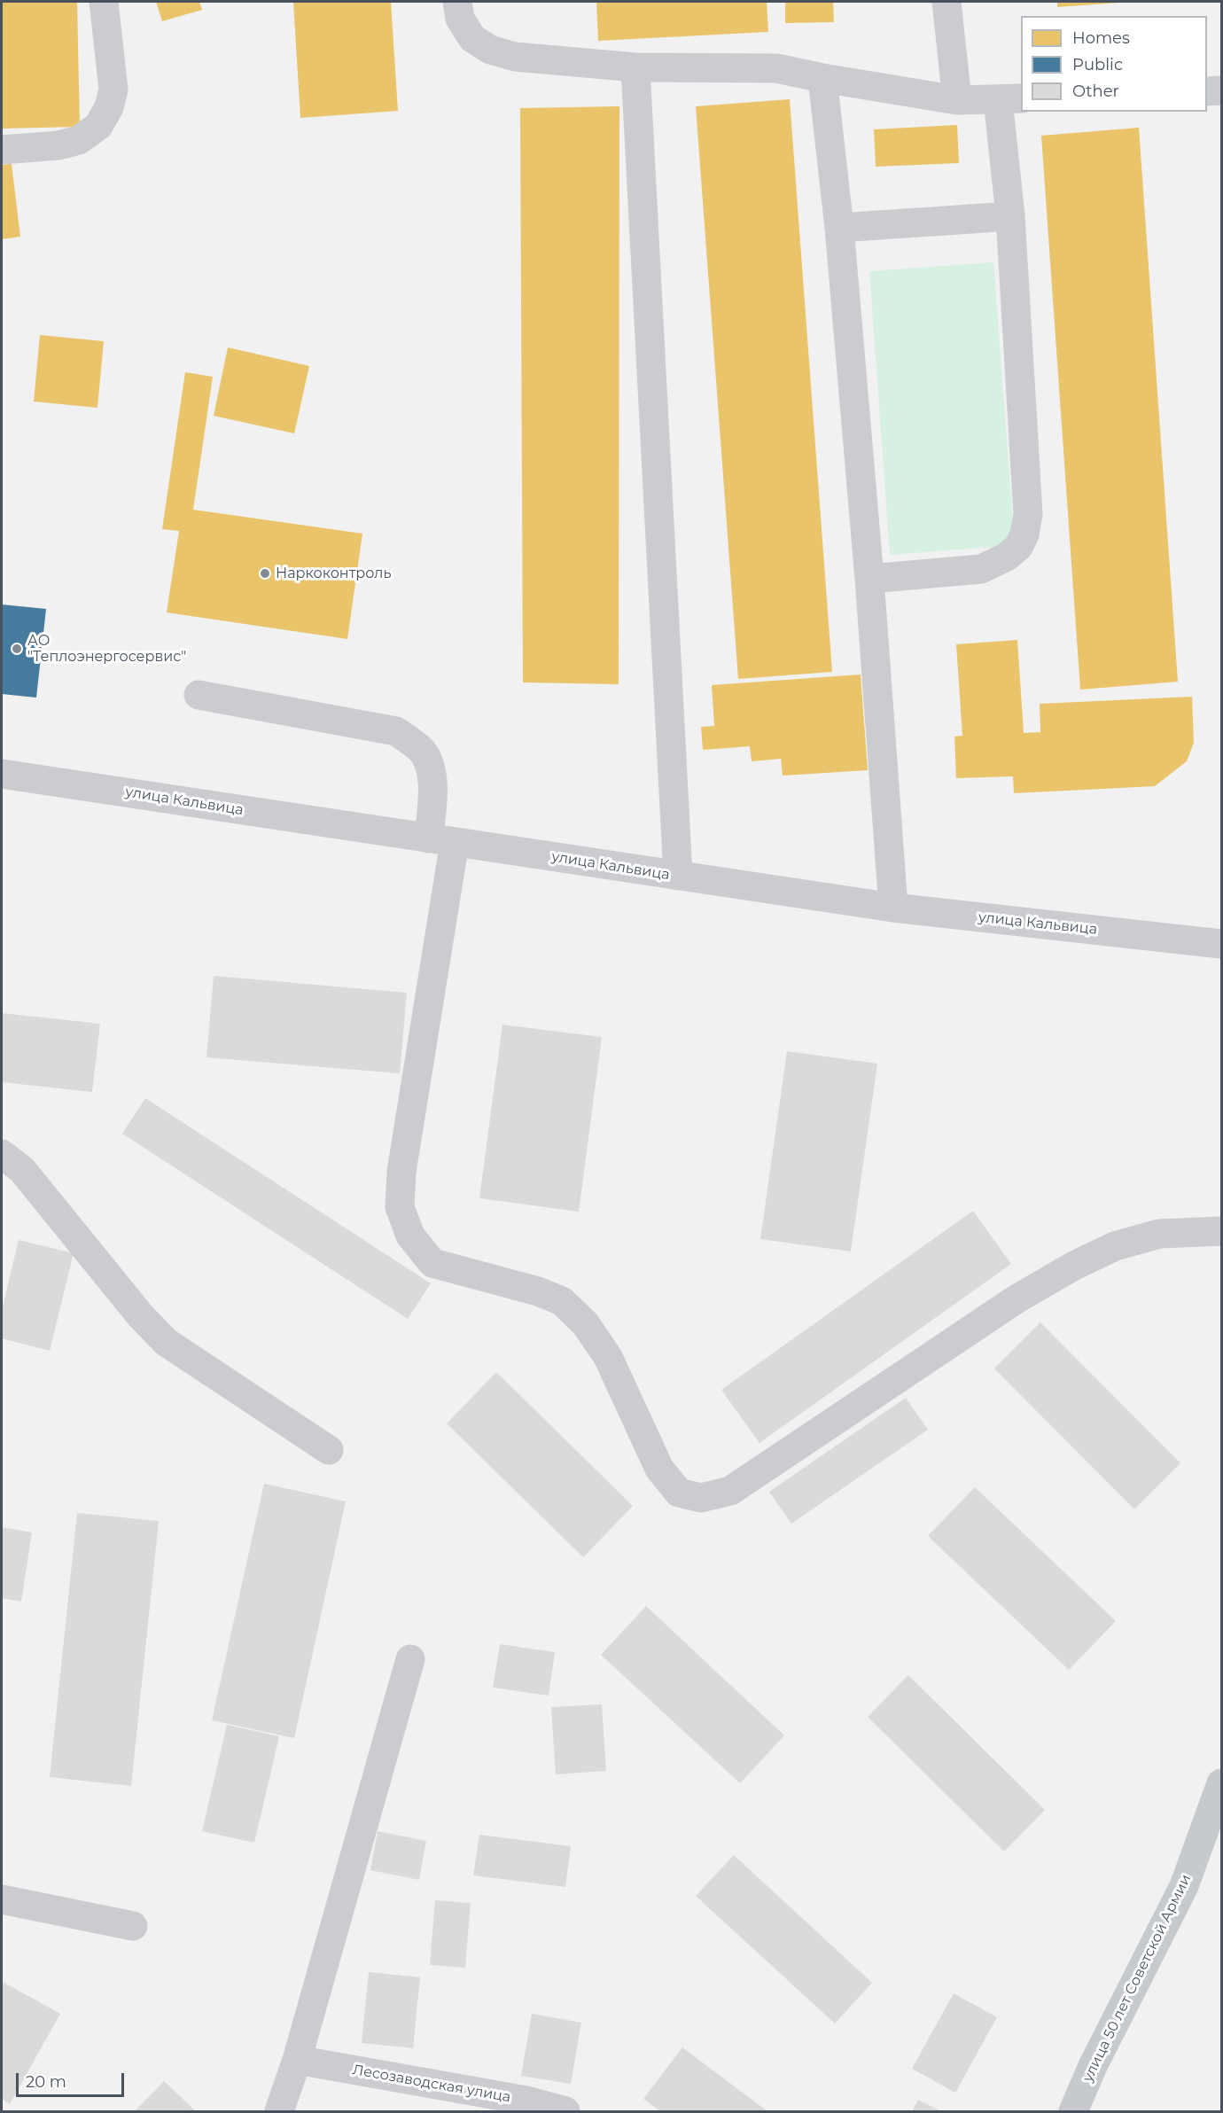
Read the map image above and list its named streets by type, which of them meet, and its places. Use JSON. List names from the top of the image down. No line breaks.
{"streets":{"main road":["улица 50 лет Советской Армии"],"street":["улица Кальвица","Лесозаводская улица"]},"places":["Наркоконтроль","АО \"Теплоэнергосервис\""],"legend":["Homes","Public","Other"],"scale_bar":"20 m"}
